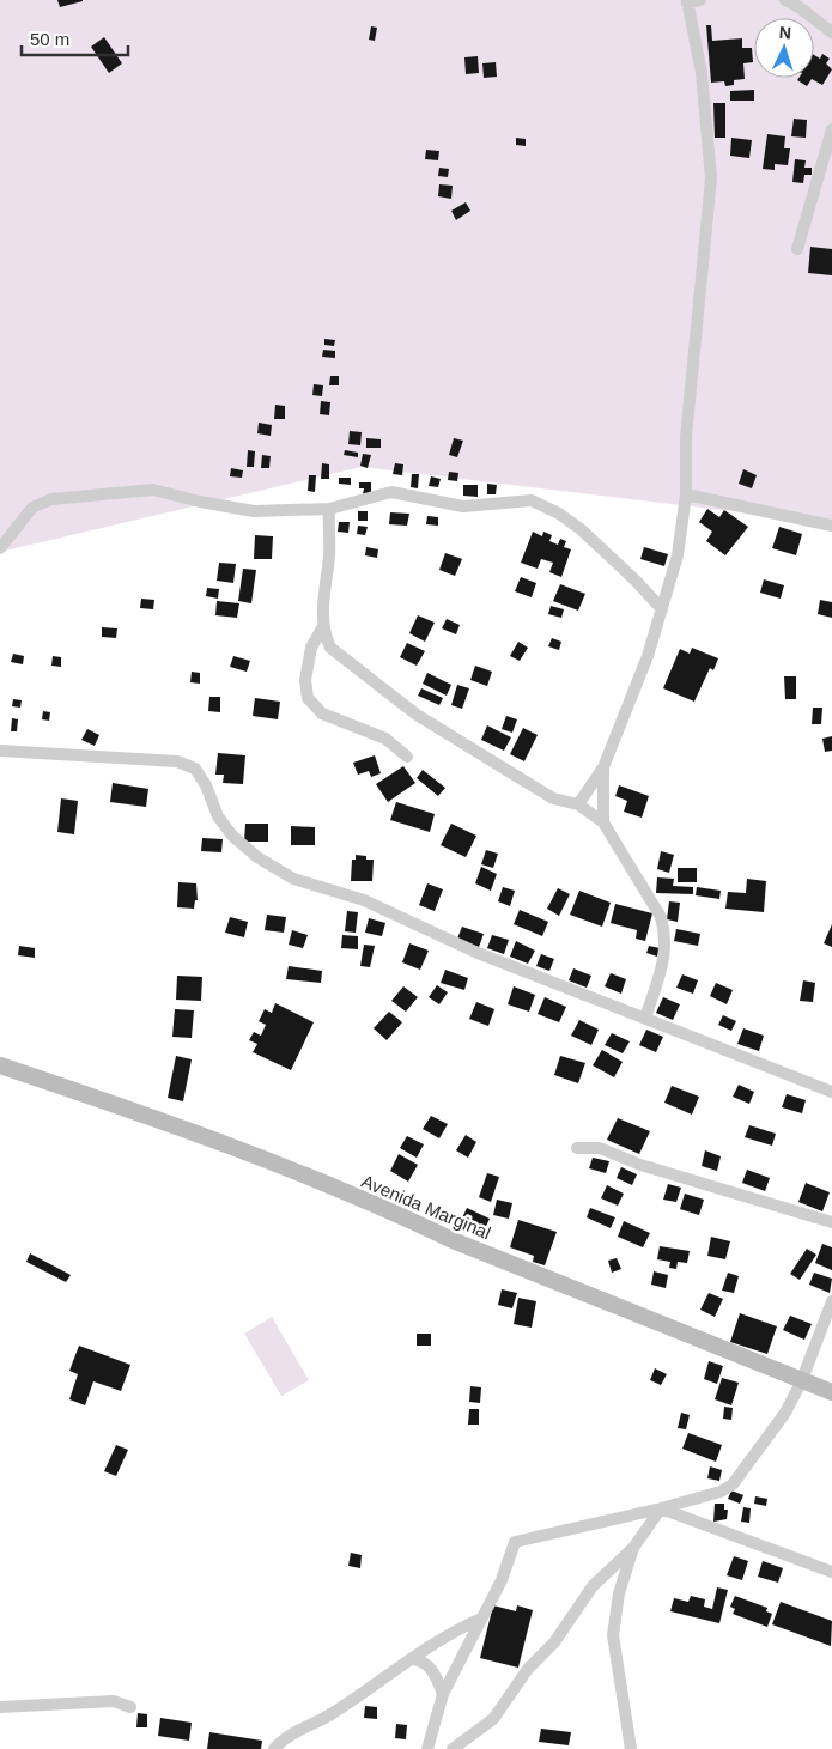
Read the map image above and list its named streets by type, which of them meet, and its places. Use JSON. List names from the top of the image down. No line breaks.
{"streets":{"street":["Avenida Marginal"]},"scale_bar":"50 m","north":"top"}
